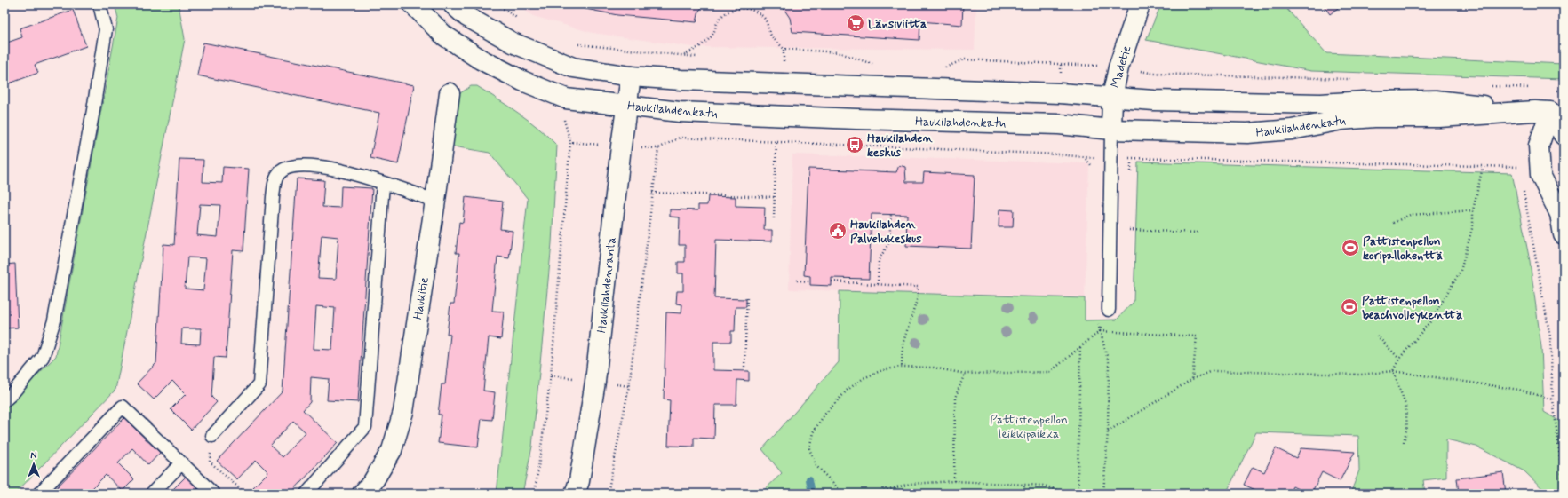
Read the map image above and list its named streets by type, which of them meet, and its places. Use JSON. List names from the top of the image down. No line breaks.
{"streets":{"main road":["Madetie","Haukilahdenkatu","Haukilahdenranta","Haukitie"]},"crossings":[["Madetie","Haukilahdenkatu"],["Haukilahdenkatu","Haukilahdenranta"]],"parks":["Pattistenpellon leikkipaikka"],"places":{"supermarket":["Länsiviitta"],"bus stop":["Haukilahden keskus"],"public building":["Haukilahden Palvelukeskus"],"sports":["Pattistenpellon koripallokenttä","Pattistenpellon beachvolleykenttä"]},"north":"top"}
